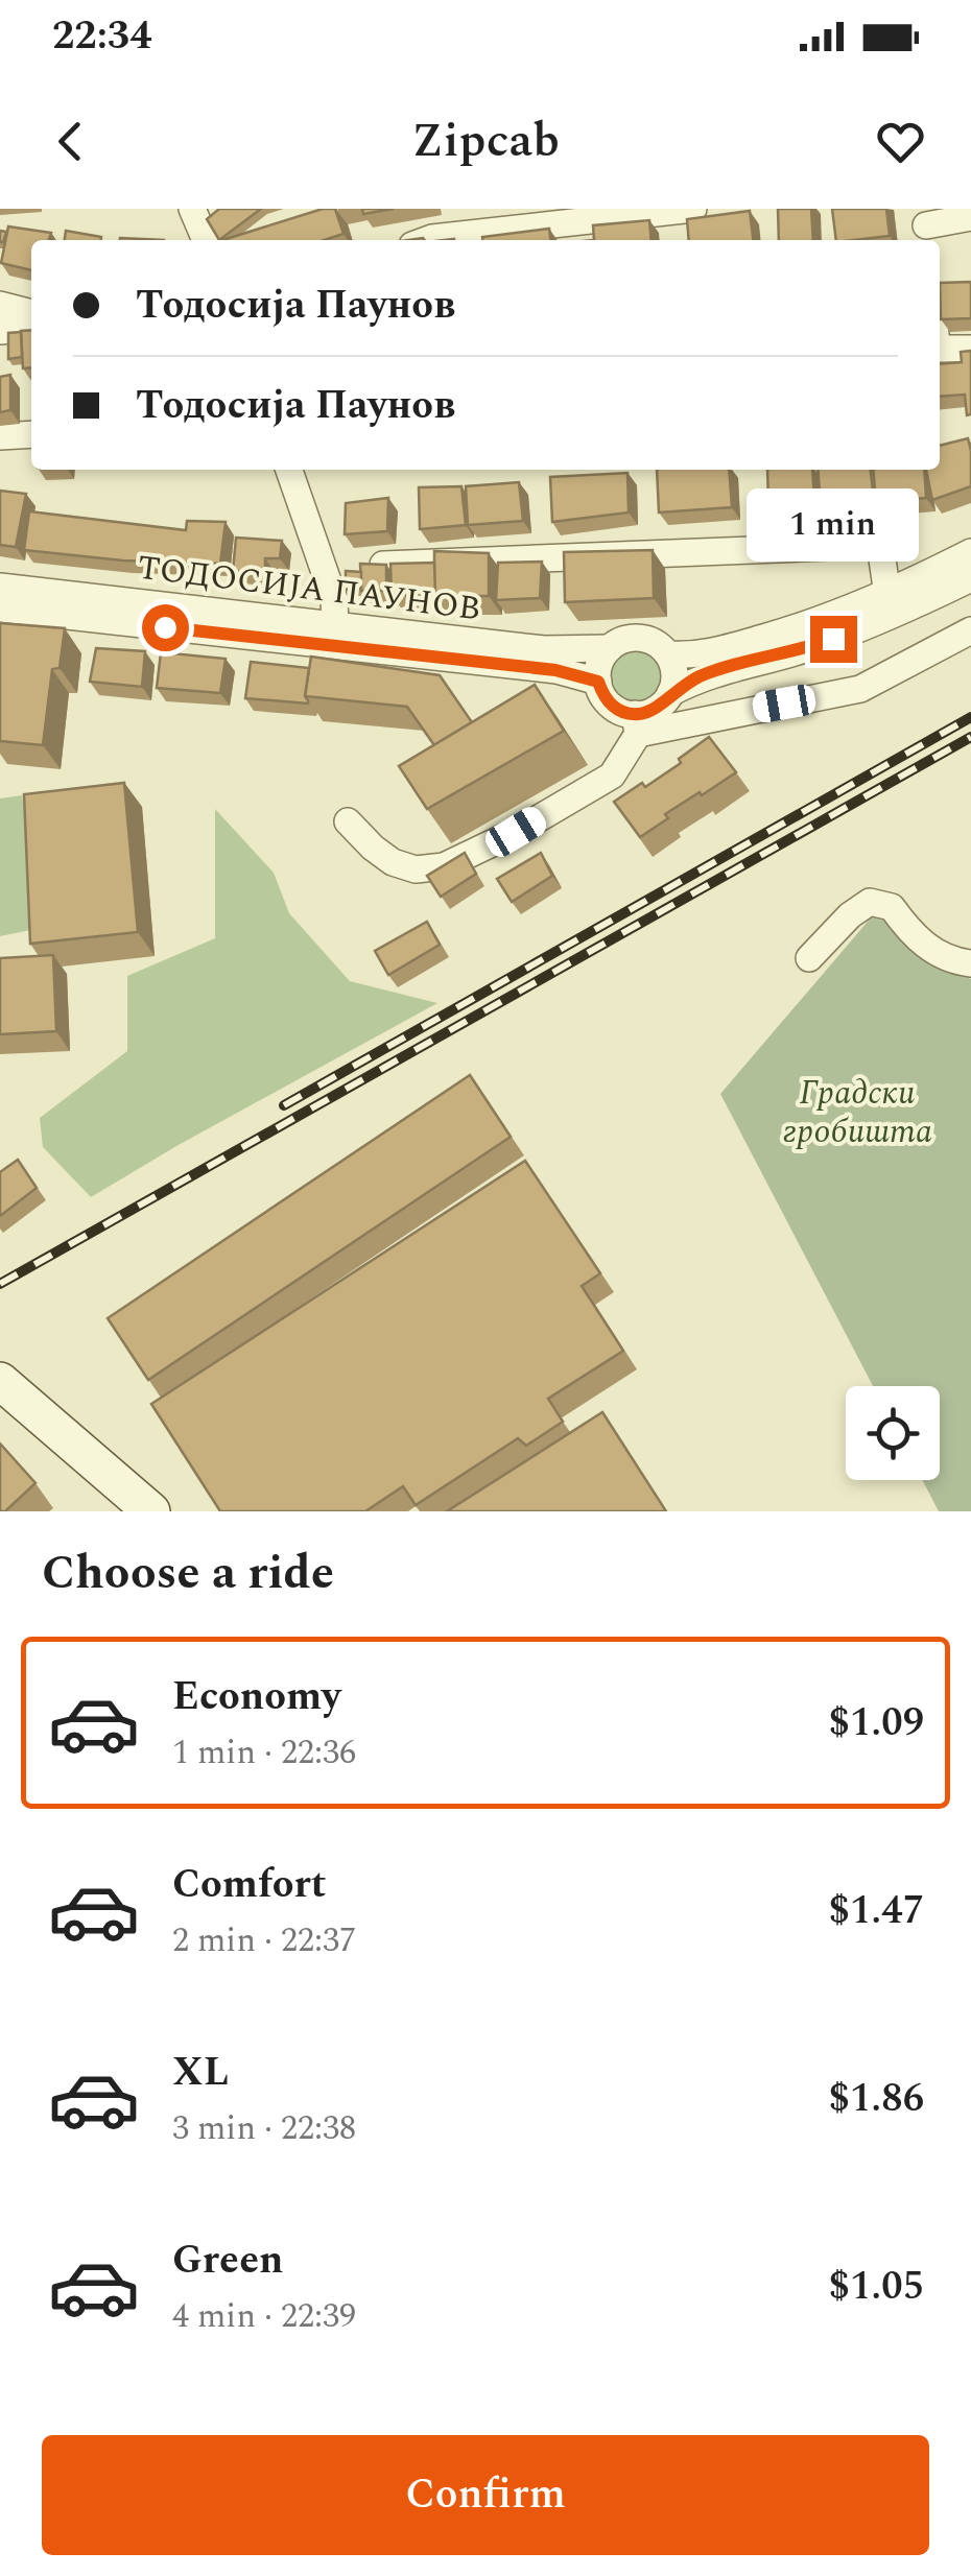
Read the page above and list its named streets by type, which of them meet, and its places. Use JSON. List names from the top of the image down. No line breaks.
{"streets":{"street":["ТОДОСИЈА ПАУНОВ"]},"parks":["Градски гробишта"],"page":{"status":"22:34","header":"Zipcab","banner":["Тодосија Паунов","Тодосија Паунов"],"bubble":"1 min","heading":"Choose a ride","list":[{"name":"Economy","note":"1 min · 22:36","value":"$1.09"},{"name":"Comfort","note":"2 min · 22:37","value":"$1.47"},{"name":"XL","note":"3 min · 22:38","value":"$1.86"},{"name":"Green","note":"4 min · 22:39","value":"$1.05"}],"buttons":"Confirm"}}
